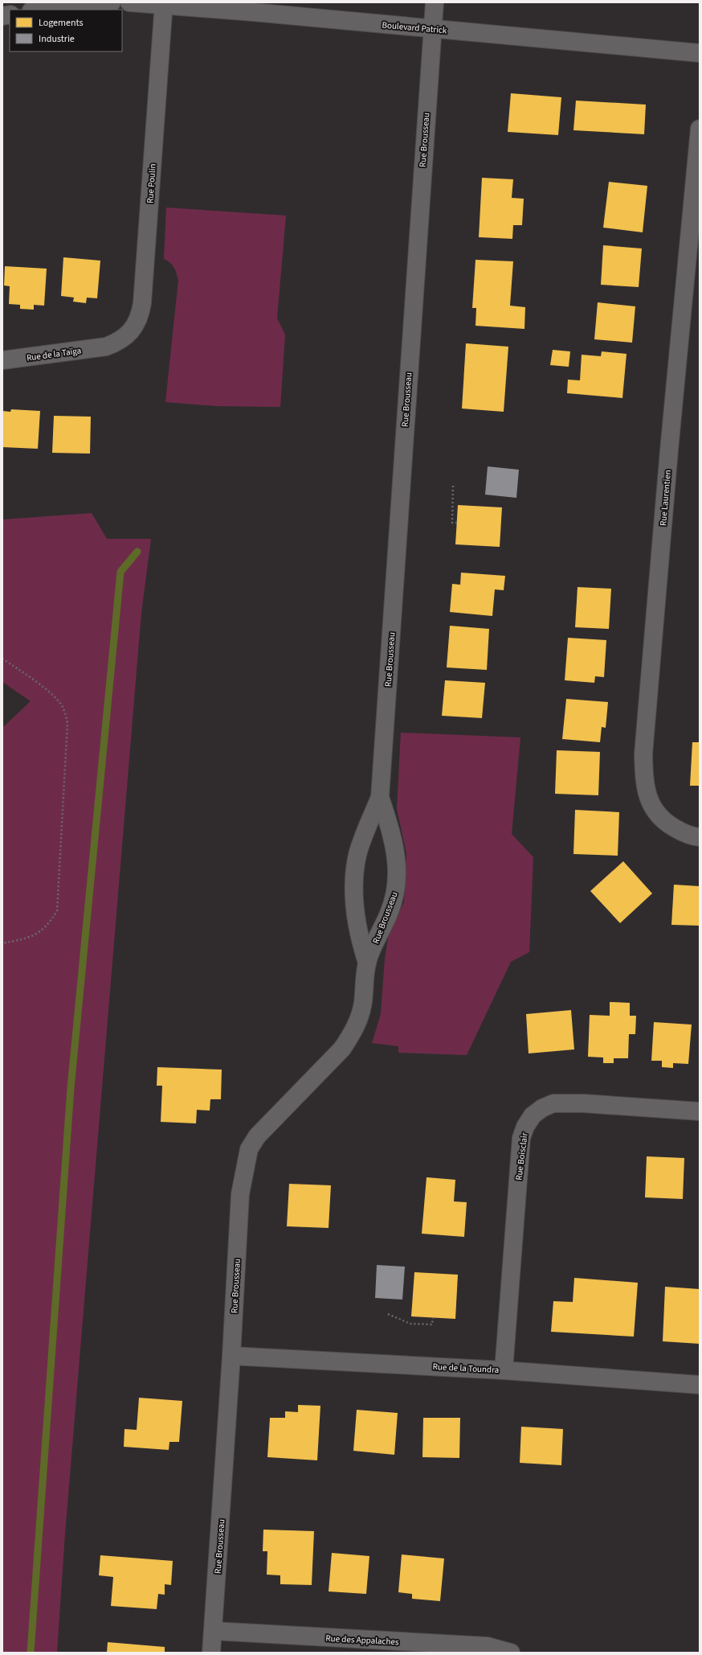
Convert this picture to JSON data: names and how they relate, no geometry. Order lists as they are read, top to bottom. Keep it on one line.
{"streets":{"street":["Boulevard Patrick","Rue Brousseau","Rue Poulin","Rue de la Taïga","Rue Laurentien","Rue Boisclair","Rue de la Toundra","Rue des Appalaches"]},"crossings":[["Boulevard Patrick","Rue Brousseau"],["Boulevard Patrick","Rue Poulin"],["Rue Brousseau","Rue de la Toundra"],["Rue Brousseau","Rue des Appalaches"],["Rue Poulin","Rue de la Taïga"],["Rue Boisclair","Rue de la Toundra"]],"legend":["Logements","Industrie"]}
